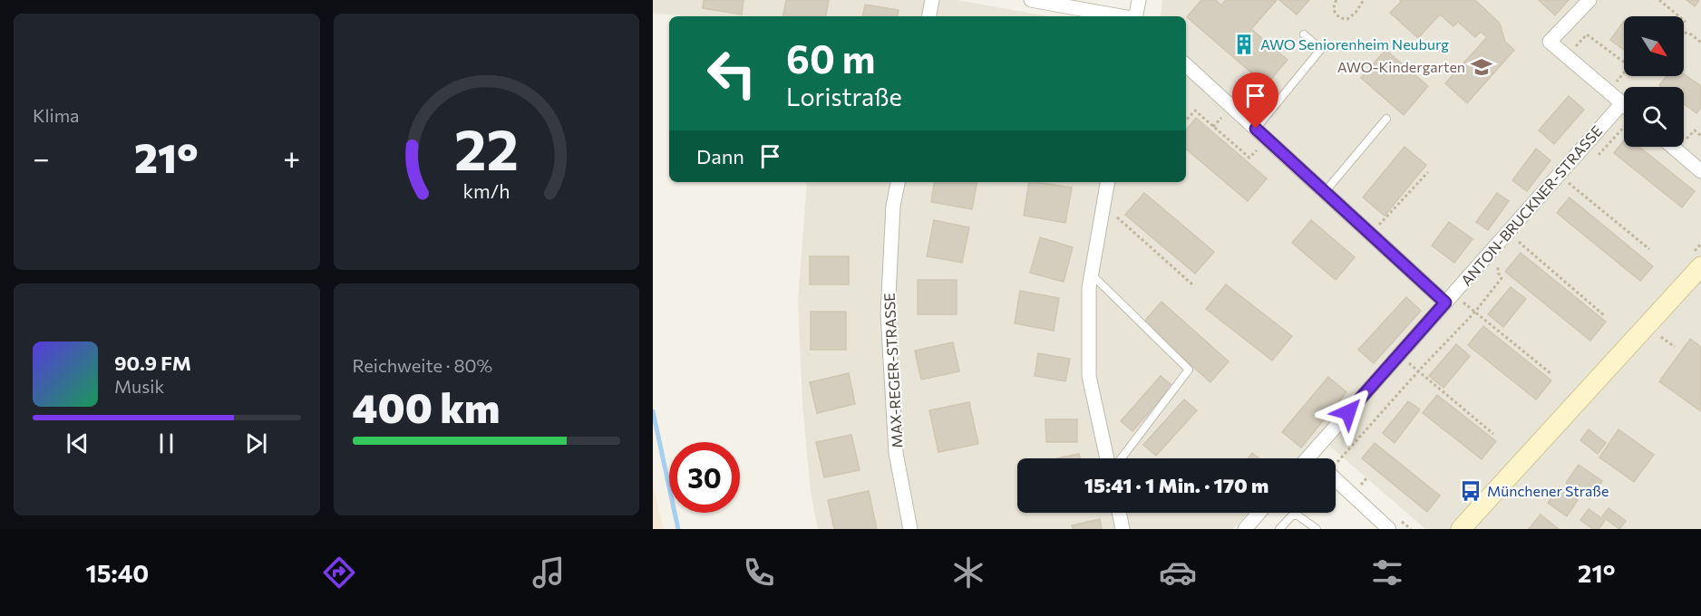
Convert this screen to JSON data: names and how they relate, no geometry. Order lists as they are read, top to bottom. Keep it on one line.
{"streets":{"street":["ANTON-BRUCKNER-STRASSE","MAX-REGER-STRASSE"]},"places":{"building":["AWO Seniorenheim Neuburg"],"school or university":["AWO-Kindergarten"],"bus stop":["Münchener Straße"]},"north":"bottom right","page":{"tile":["Klima",["Reichweite · 80%","400 km"]],"turn":["60 m","Loristraße"],"then":"Dann","heat":["−","21°","+"],"song":["90.9 FM","Musik"],"limit":"30","trip":"15:41 · 1 Min. · 170 m","tabs":["15:40","21°"],"gauge":["22","km/h"]}}
